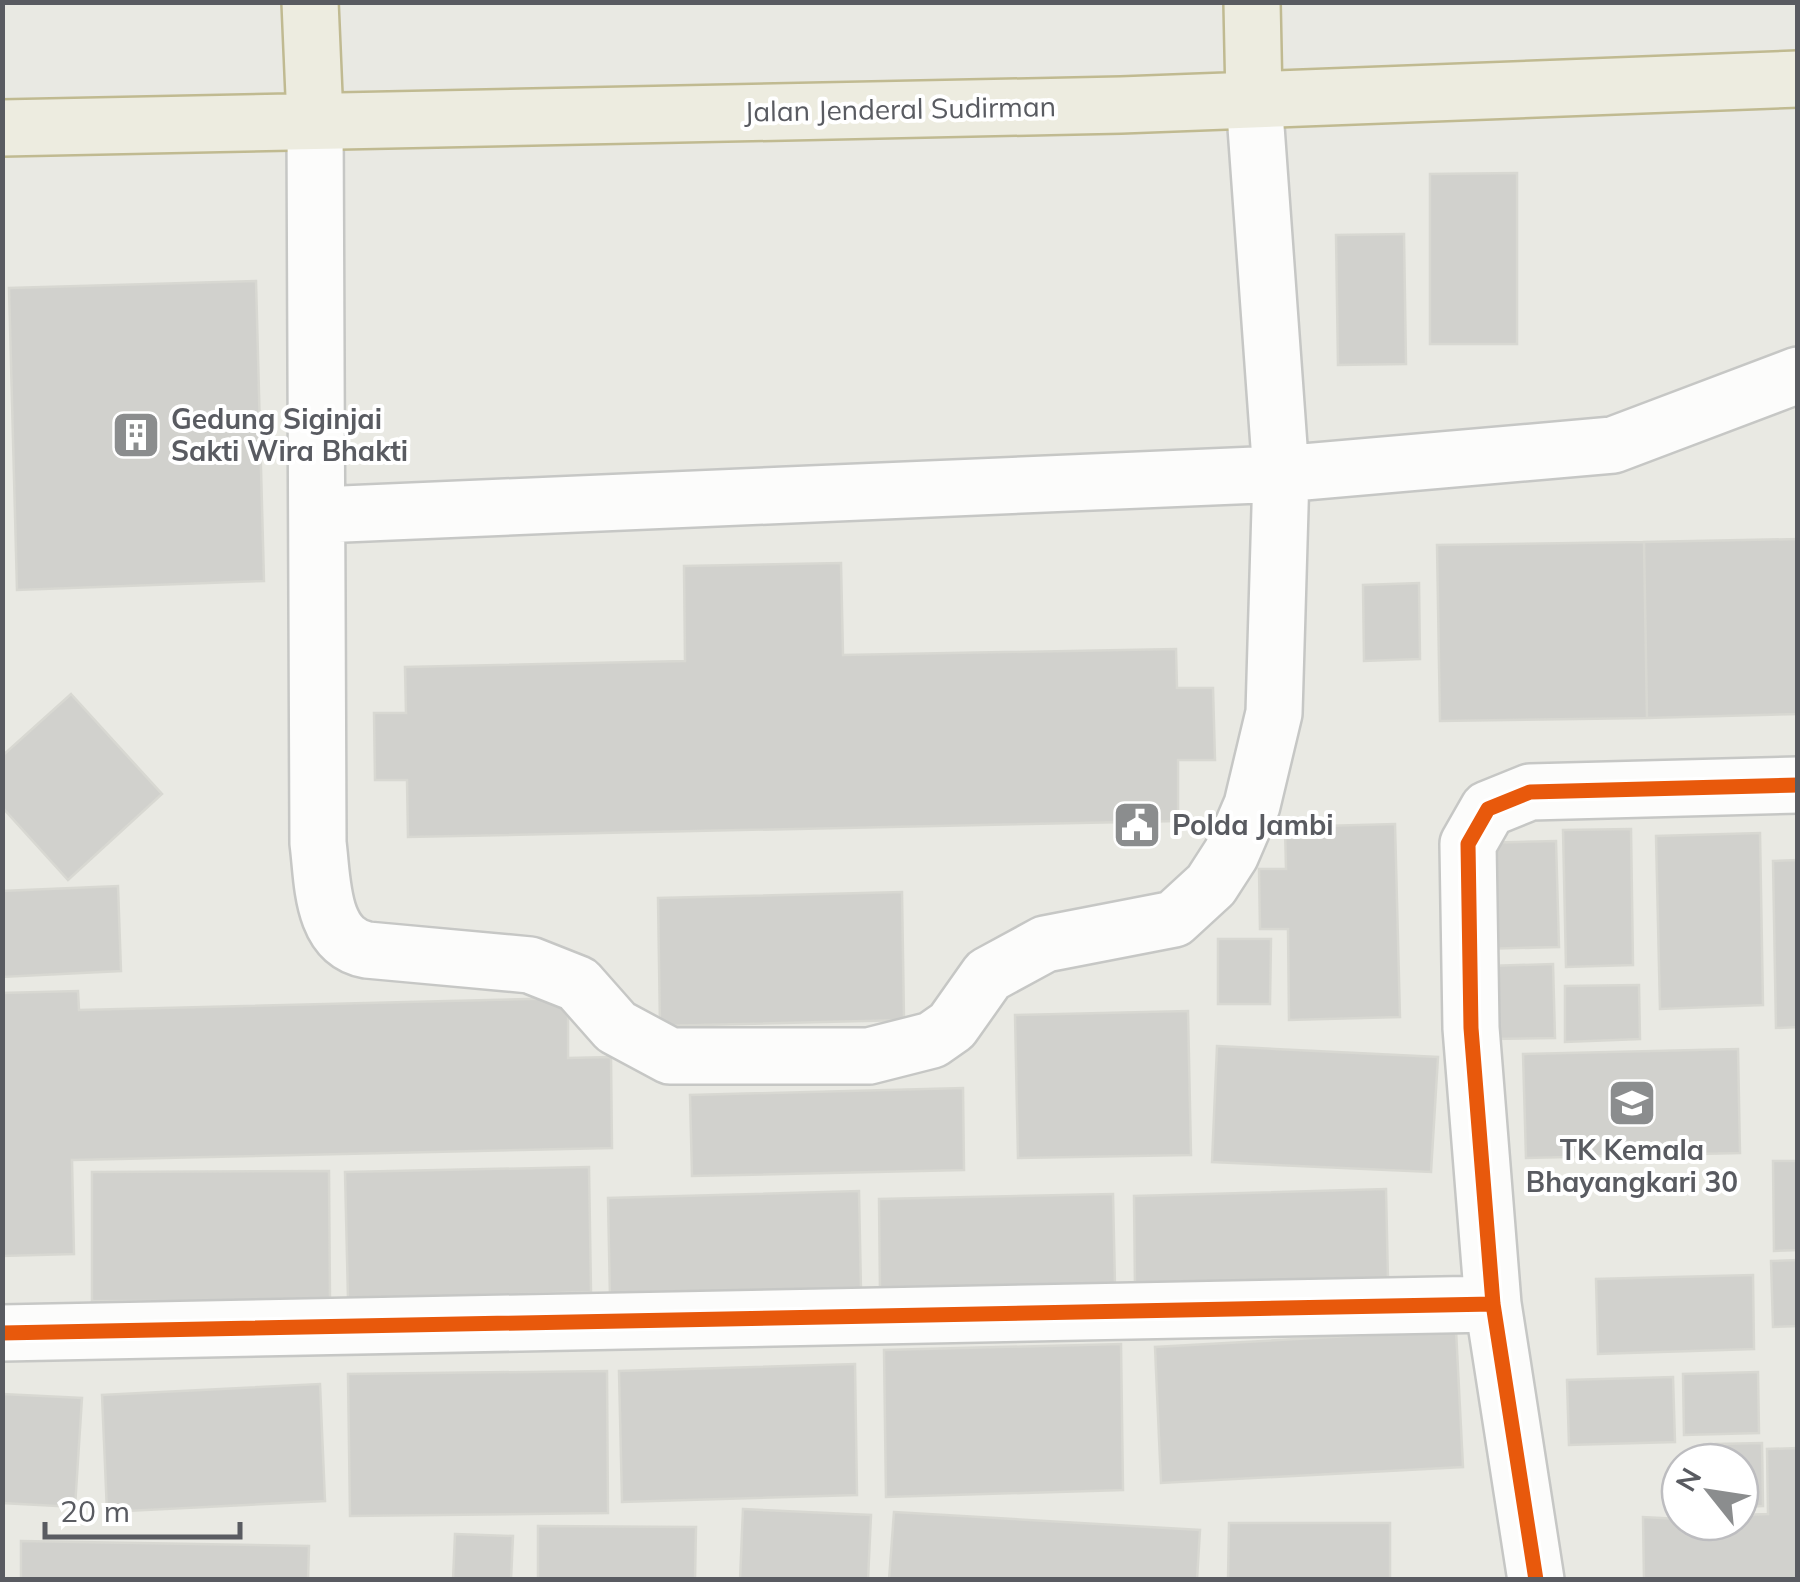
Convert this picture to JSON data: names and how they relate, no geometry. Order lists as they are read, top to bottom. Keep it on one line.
{"streets":{"highway":["Jalan Jenderal Sudirman"]},"places":{"building":["Gedung Siginjai Sakti Wira Bhakti"],"public building":["Polda Jambi"],"school or university":["TK Kemala Bhayangkari 30"]},"scale_bar":"20 m","north":"top left"}
